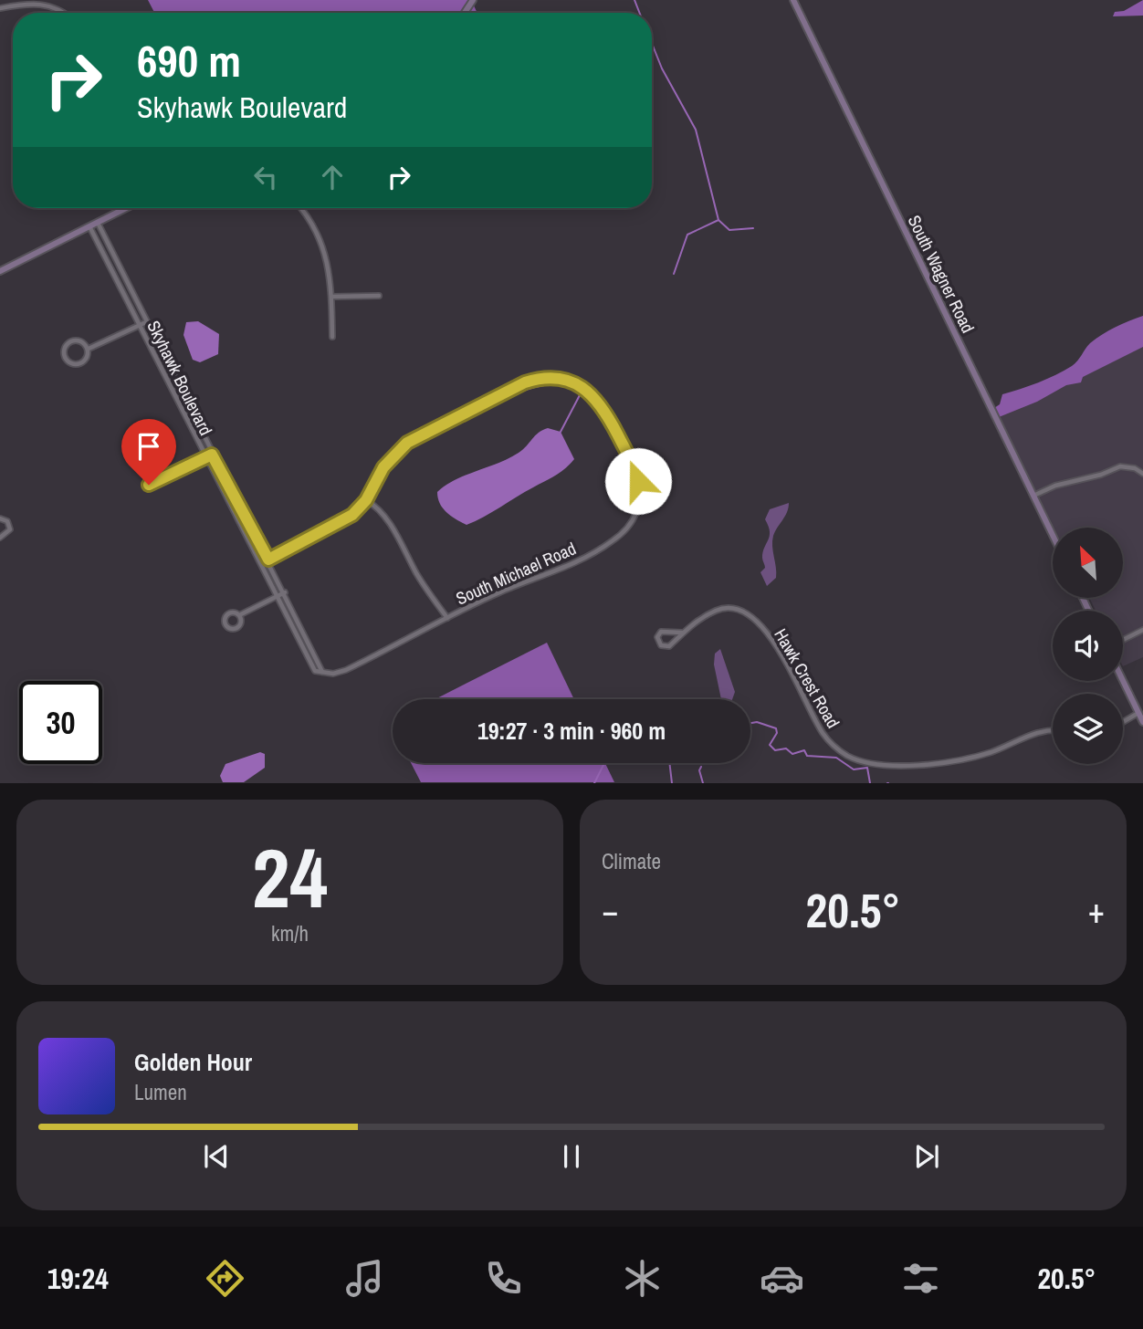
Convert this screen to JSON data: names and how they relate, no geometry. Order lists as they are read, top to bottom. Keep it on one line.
{"streets":{"main road":["South Wagner Road"],"street":["Skyhawk Boulevard","South Michael Road","Hawk Crest Road"]},"crossings":[["Skyhawk Boulevard","South Michael Road"]],"north":"top left","page":{"turn":["690 m","Skyhawk Boulevard"],"limit":"30","trip":"19:27 · 3 min · 960 m","tile":[["24","km/h"],"Climate"],"heat":["−","20.5°","+"],"song":["Golden Hour","Lumen"],"tabs":["19:24","20.5°"]}}
